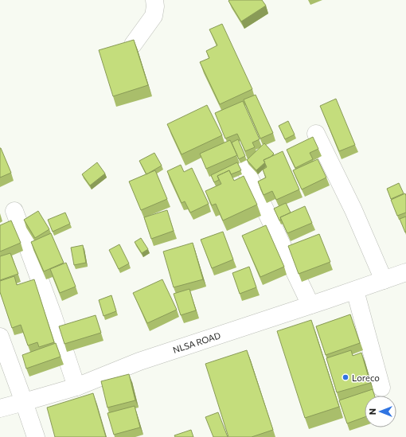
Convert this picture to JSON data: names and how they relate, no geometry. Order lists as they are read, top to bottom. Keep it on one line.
{"streets":{"street":["NLSA ROAD"]},"places":["Loreco"],"north":"left"}
